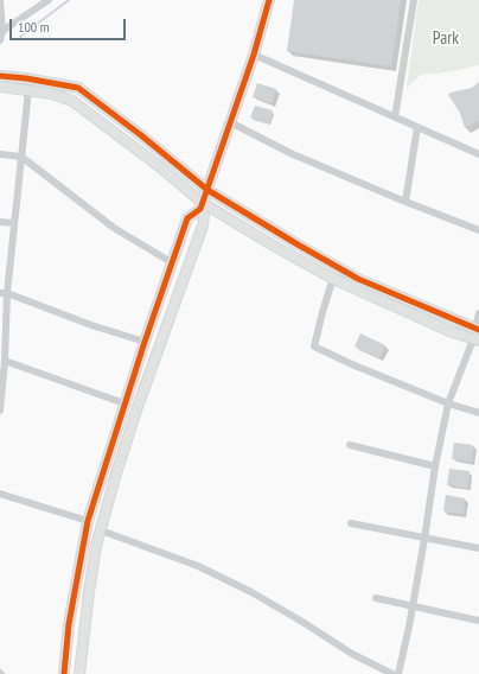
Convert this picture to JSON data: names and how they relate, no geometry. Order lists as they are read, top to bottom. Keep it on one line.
{"parks":["Park"],"scale_bar":"100 m"}
